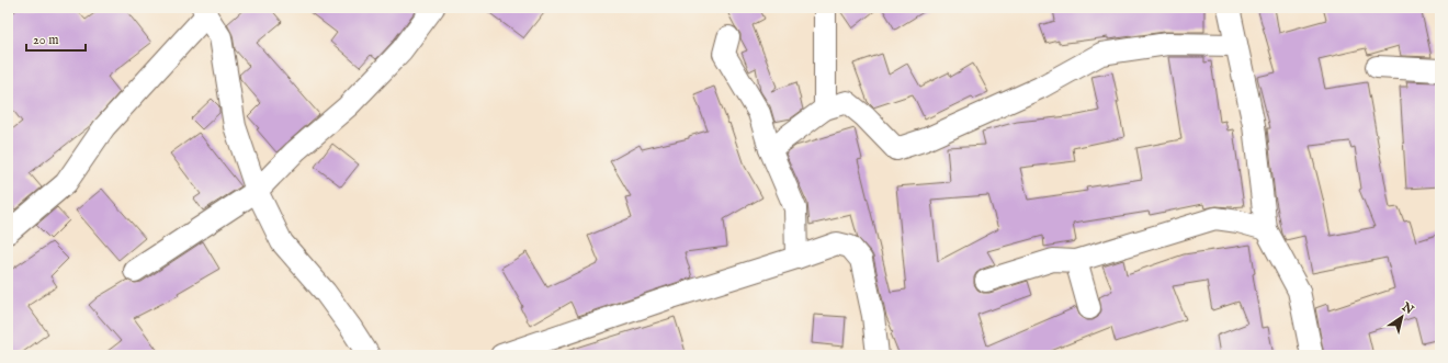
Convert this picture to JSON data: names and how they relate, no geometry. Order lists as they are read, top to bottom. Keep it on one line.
{"scale_bar":"20 m","north":"top right"}
